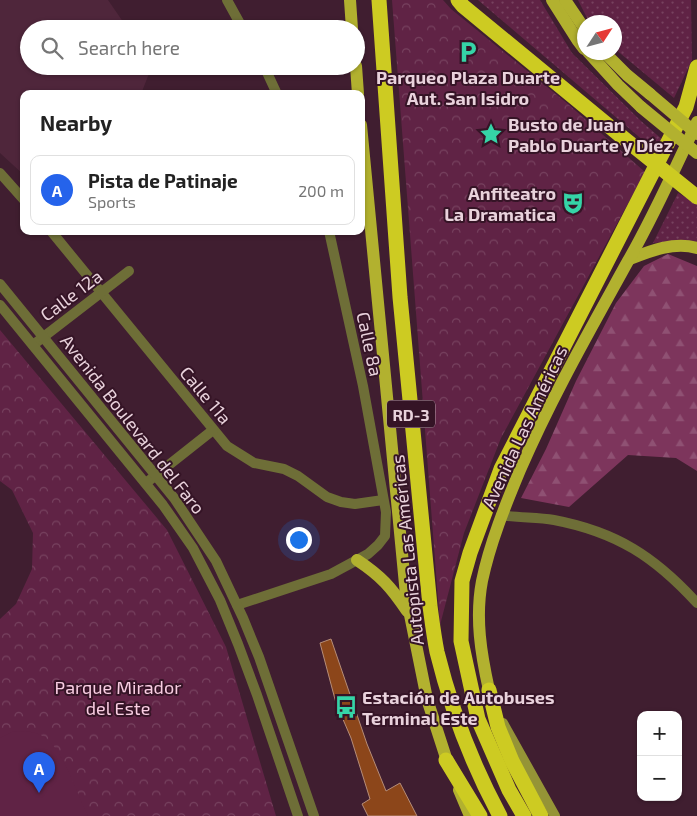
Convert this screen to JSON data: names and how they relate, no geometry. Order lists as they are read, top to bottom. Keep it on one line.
{"streets":{"highway":["RD-3","Autopista Las Américas"],"main road":["Avenida Las Américas"],"street":["Calle 12a","Calle 8a","Calle 11a","Avenida Boulevard del Faro"]},"crossings":[["Calle 12a","Calle 11a"],["Calle 12a","Avenida Boulevard del Faro"],["Calle 8a","Calle 11a"]],"parks":["Parque Mirador del Este"],"places":{"parking":["Parqueo Plaza Duarte Aut. San Isidro"],"place":["Busto de Juan Pablo Duarte y Díez"],"theatre":["Anfiteatro La Dramatica"],"bus stop":["Estación de Autobuses Terminal Este"]},"north":"top right","page":{"search":"Search here","heading":"Nearby","list":[{"mark":"A","name":"Pista de Patinaje","note":"Sports","value":"200 m"}],"map_buttons":["+","−"],"pins":"A"}}
